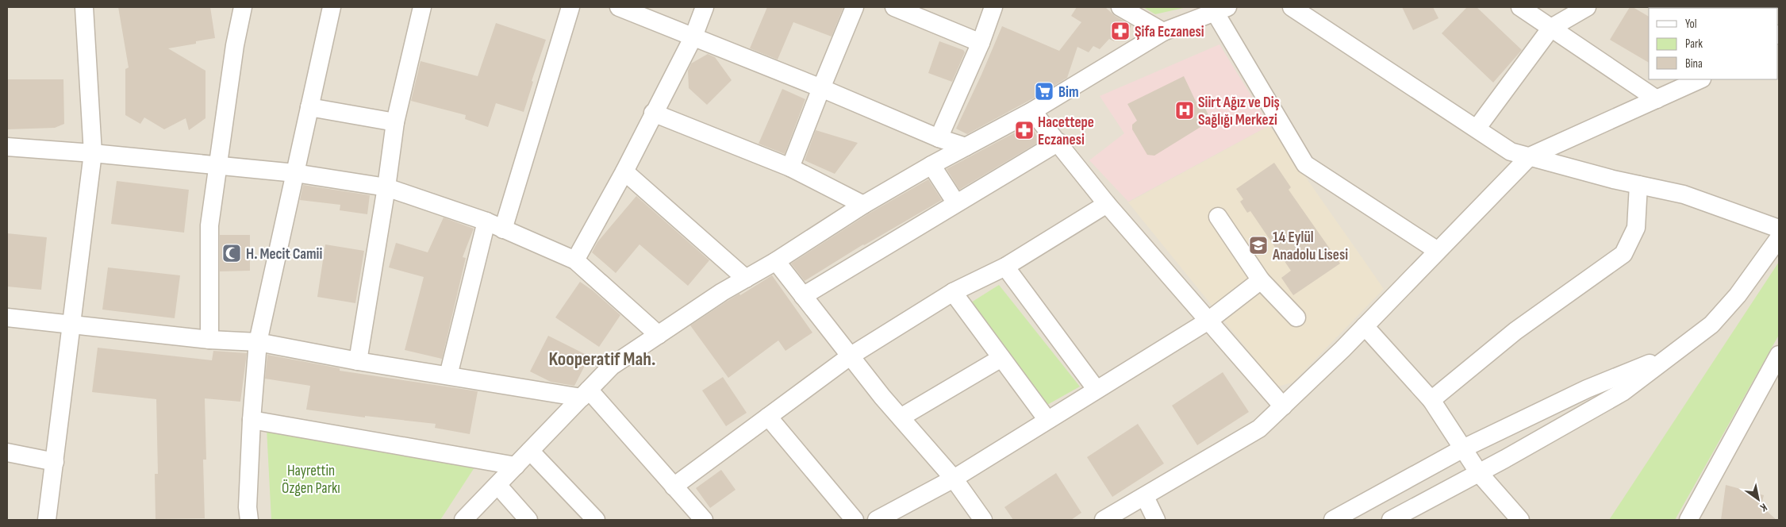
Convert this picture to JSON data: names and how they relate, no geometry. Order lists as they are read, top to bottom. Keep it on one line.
{"districts":["Kooperatif Mah."],"parks":["Hayrettin Özgen Parkı"],"places":{"pharmacy":["Şifa Eczanesi","Hacettepe Eczanesi"],"supermarket":["Bim"],"hospital":["Siirt Ağız ve Diş Sağlığı Merkezi"],"school or university":["14 Eylül Anadolu Lisesi"],"mosque":["H. Mecit Camii"]},"legend":["Yol","Park","Bina"],"north":"bottom right"}
